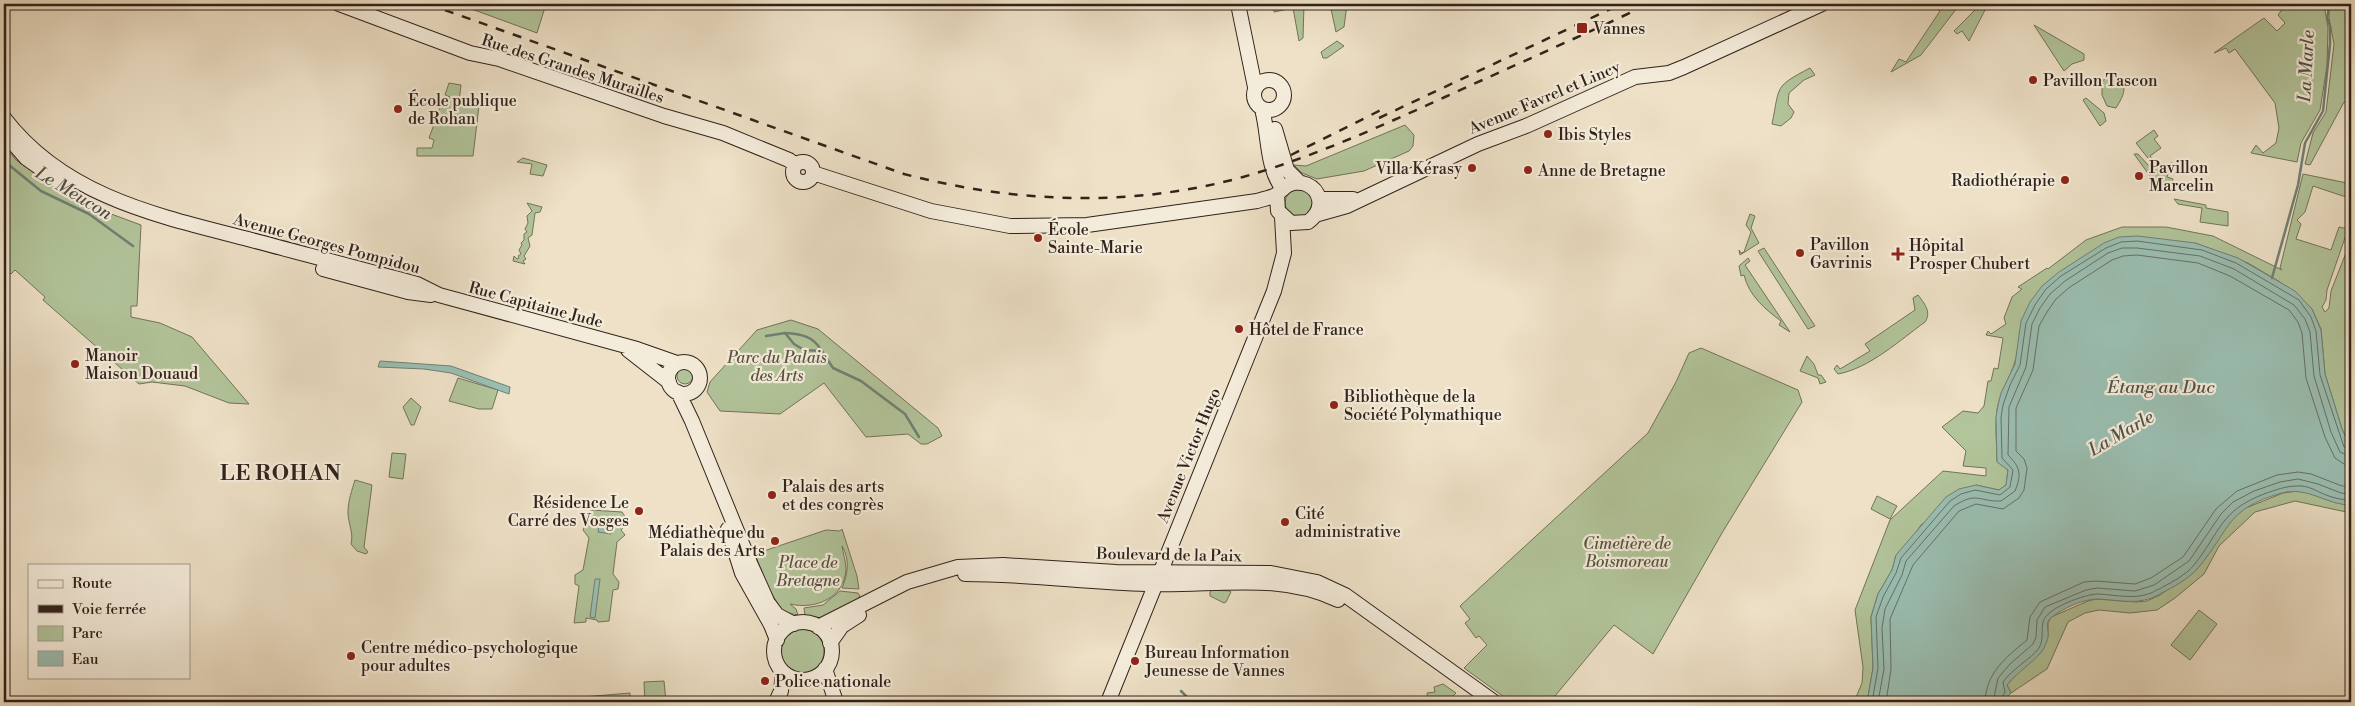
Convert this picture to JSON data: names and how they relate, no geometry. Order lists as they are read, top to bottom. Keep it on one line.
{"streets":{"main road":["Rue des Grandes Murailles","Avenue Favrel et Lincy","Avenue Georges Pompidou","Rue Capitaine Jude","Avenue Victor Hugo","Boulevard de la Paix"]},"crossings":[["Rue des Grandes Murailles","Avenue Favrel et Lincy"],["Rue des Grandes Murailles","Avenue Victor Hugo"],["Avenue Favrel et Lincy","Avenue Victor Hugo"],["Avenue Georges Pompidou","Rue Capitaine Jude"],["Avenue Victor Hugo","Boulevard de la Paix"]],"districts":["LE ROHAN"],"water":["La Marle","Le Meucon","Étang au Duc"],"parks":["Parc du Palais des Arts","Cimetière de Boismoreau","Place de Bretagne"],"places":{"transit":["Vannes"],"other":["Pavillon Tascon","École publique de Rohan","Ibis Styles","Villa Kérasy","Anne de Bretagne","Pavillon Marcelin","Radiothérapie","École Sainte-Marie","Pavillon Gavrinis","Hôtel de France","Manoir Maison Douaud","Bibliothèque de la Société Polymathique","Palais des arts et des congrès","Résidence Le Carré des Vosges","Cité administrative","Médiathèque du Palais des Arts","Centre médico-psychologique pour adultes","Bureau Information Jeunesse de Vannes","Police nationale"],"health":["Hôpital Prosper Chubert"]},"legend":["Route","Voie ferrée","Parc","Eau"]}
